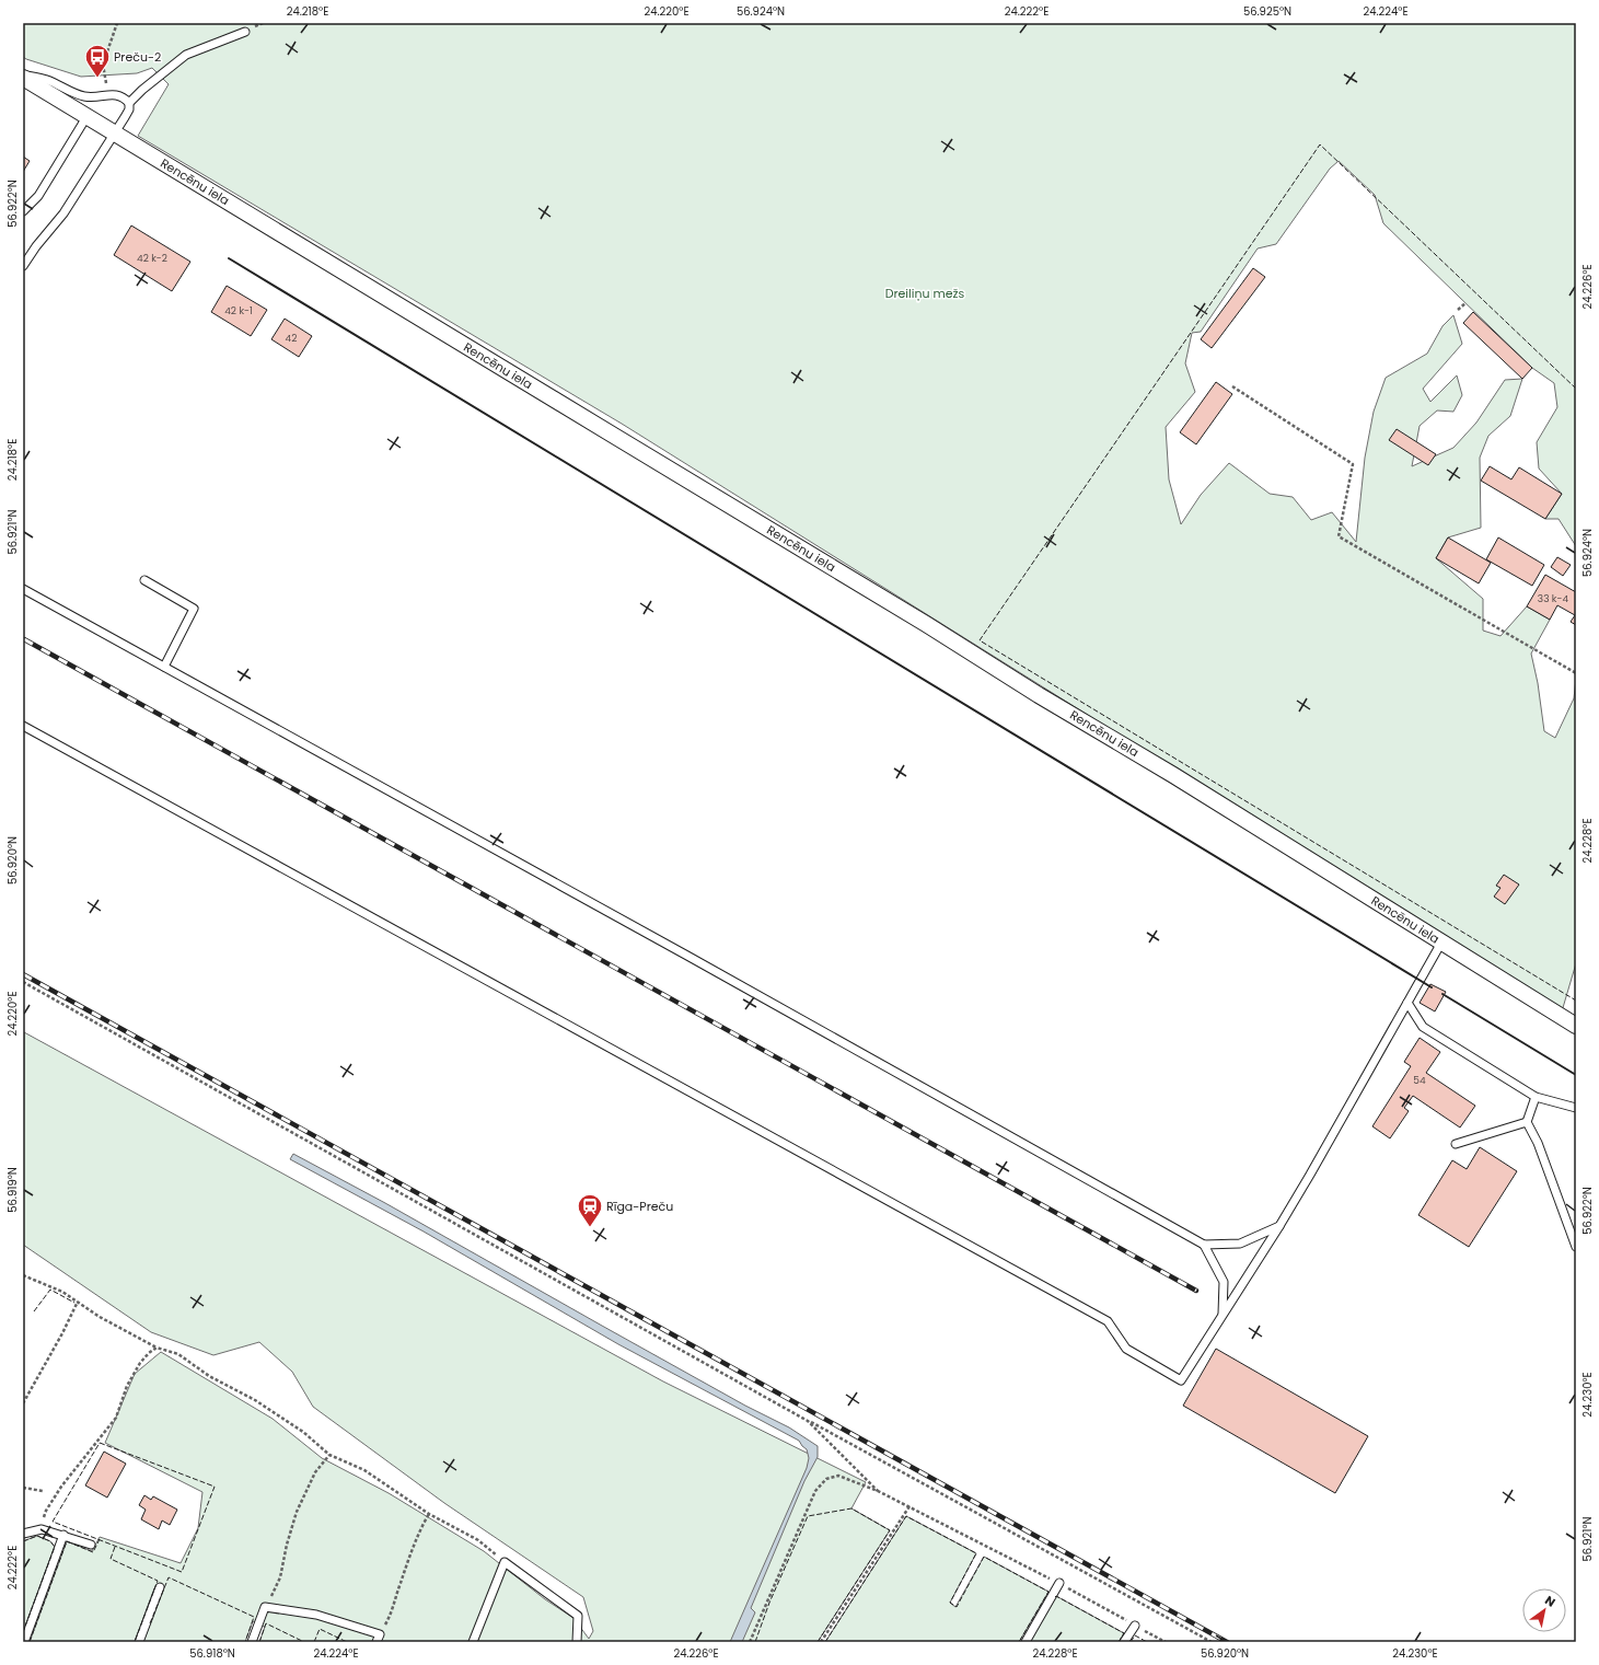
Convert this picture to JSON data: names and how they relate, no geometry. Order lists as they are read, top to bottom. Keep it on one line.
{"streets":{"street":["Rencēnu iela"]},"parks":["Dreiliņu mežs"],"places":{"bus stop":["Preču-2"],"station":["Rīga-Preču"]},"house_numbers":["42 k-2","42 k-1","42","33 k-4","54"],"north":"top right","coordinates":["24.218°E","24.220°E","56.924°N","24.222°E","56.925°N","24.224°E","56.922°N","24.226°E","56.921°N","24.228°E","56.920°N","56.919°N","24.230°E","56.918°N"]}
